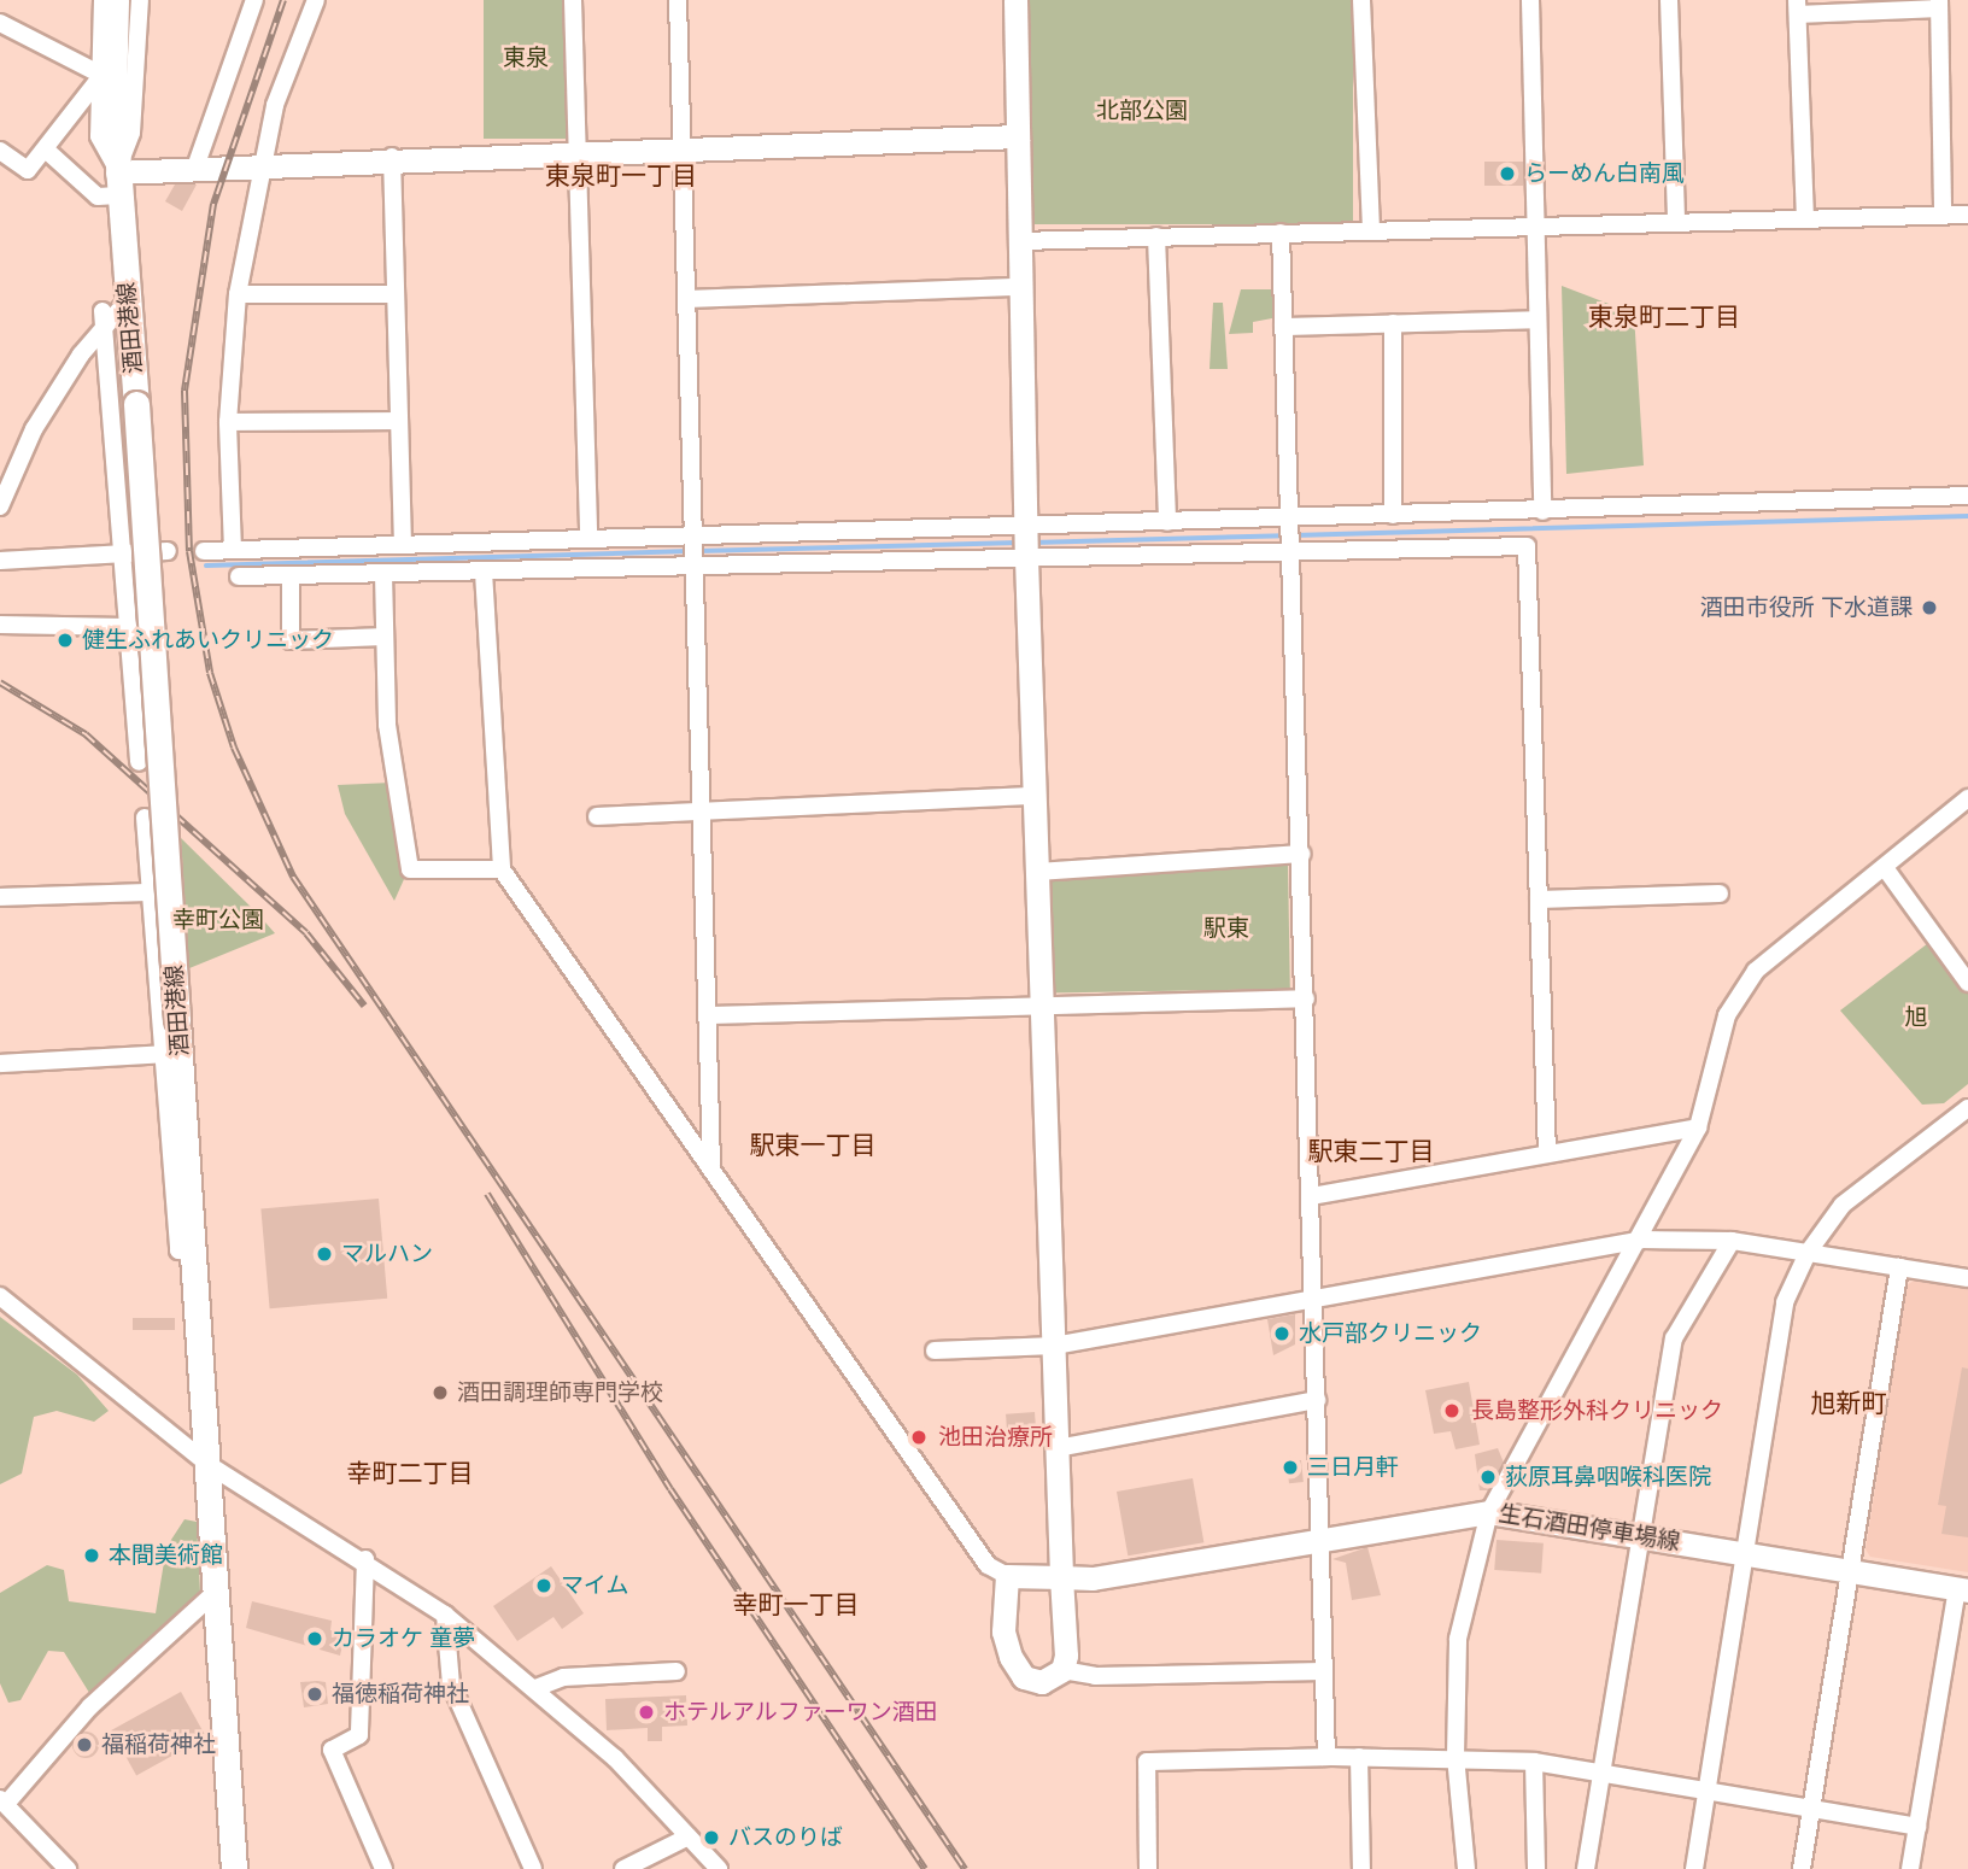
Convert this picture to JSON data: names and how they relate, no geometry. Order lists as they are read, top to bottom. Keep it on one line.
{"streets":{"main road":["酒田港線"],"street":["生石酒田停車場線"]},"districts":["東泉町一丁目","東泉町二丁目","駅東一丁目","駅東二丁目","旭新町","幸町二丁目","幸町一丁目"],"parks":["東泉","北部公園","幸町公園","駅東","旭"],"places":["らーめん白南風","酒田市役所 下水道課","健生ふれあいクリニック","マルハン","水戸部クリニック","酒田調理師専門学校","長島整形外科クリニック","池田治療所","三日月軒","荻原耳鼻咽喉科医院","本間美術館","マイム","カラオケ 童夢","福徳稲荷神社","ホテルアルファーワン酒田","福稲荷神社","バスのりば"]}
